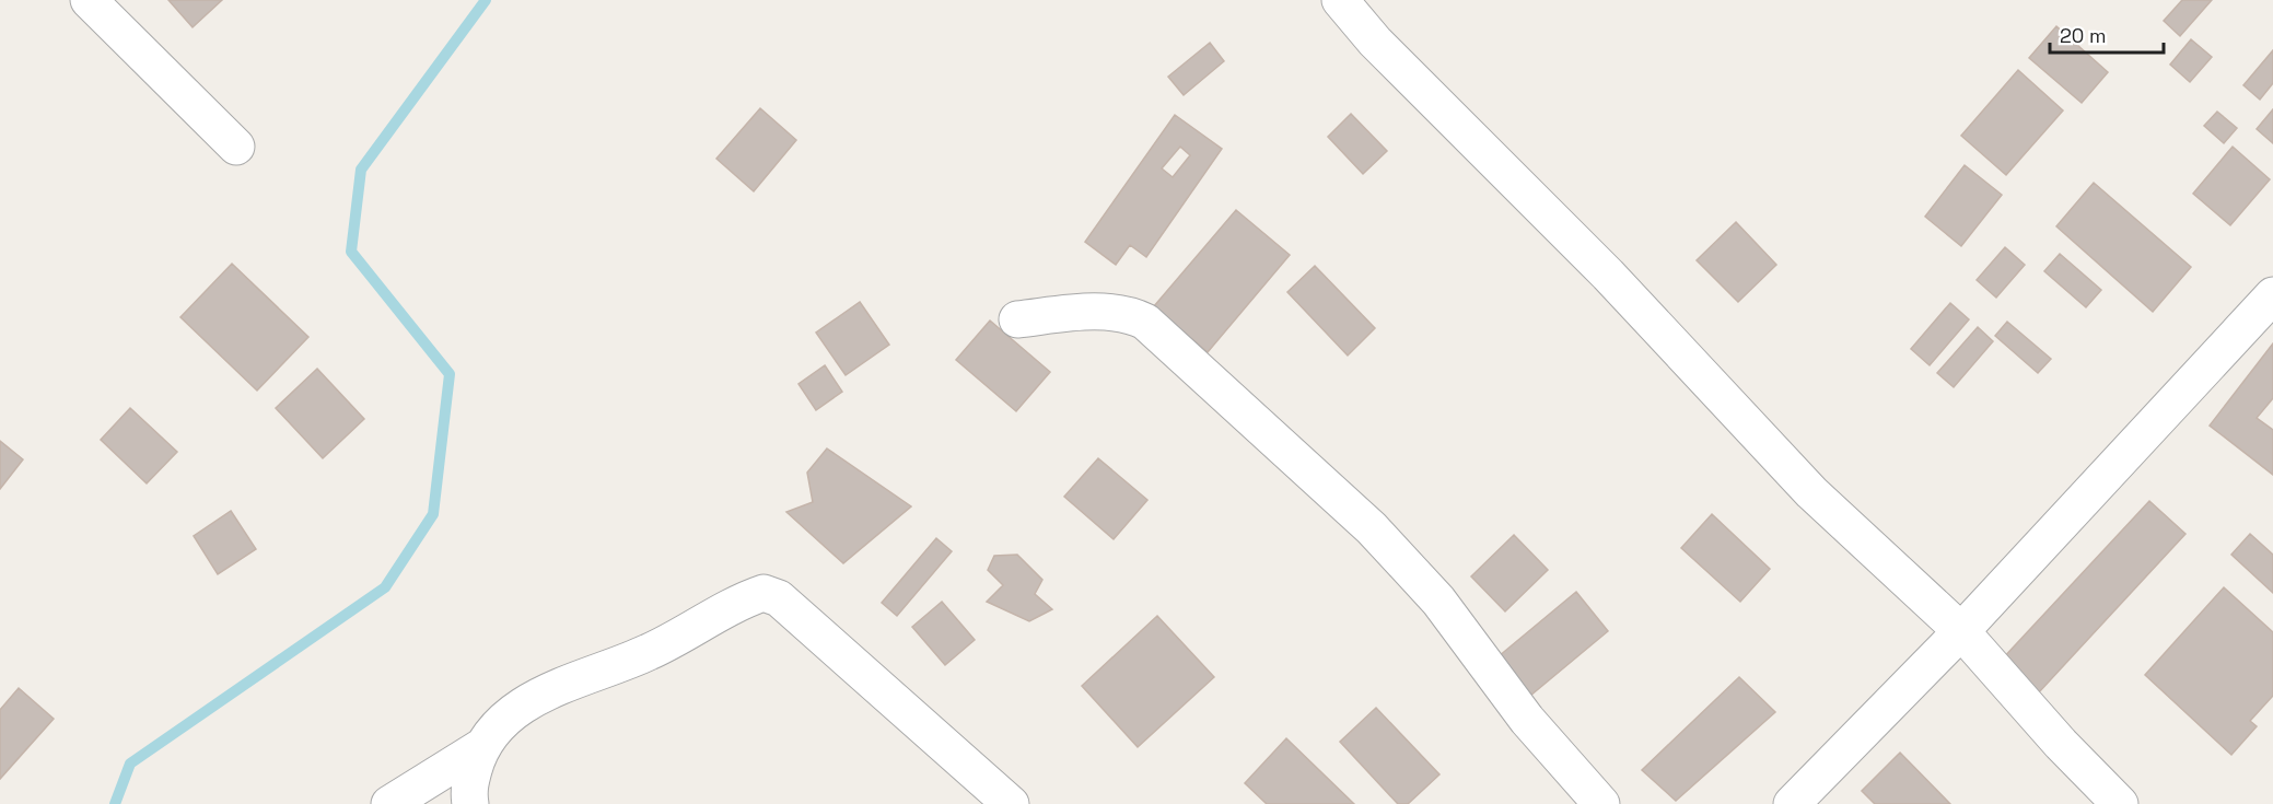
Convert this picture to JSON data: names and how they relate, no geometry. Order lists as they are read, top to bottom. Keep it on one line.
{"scale_bar":"20 m"}
